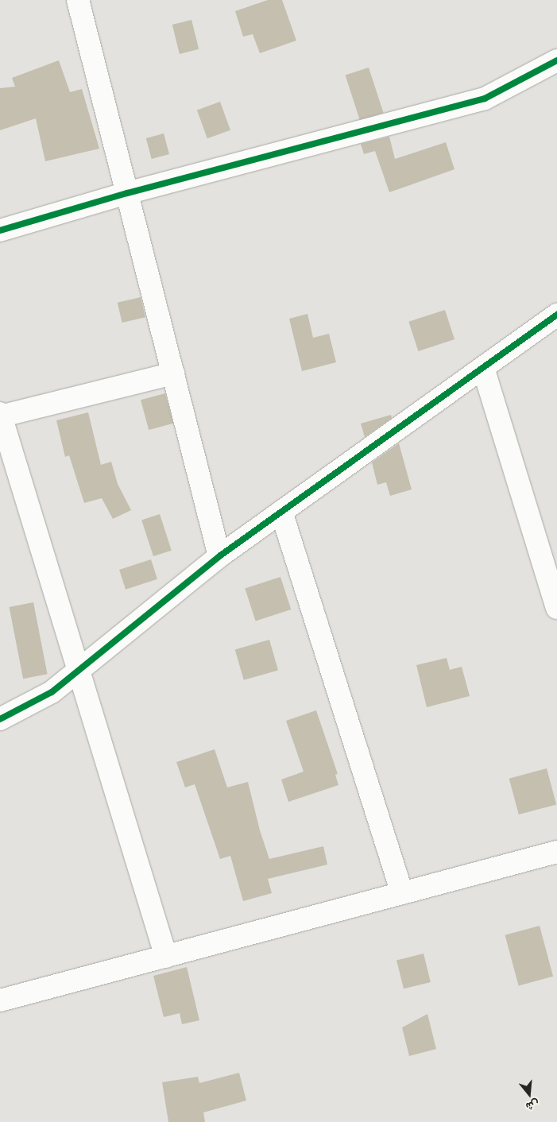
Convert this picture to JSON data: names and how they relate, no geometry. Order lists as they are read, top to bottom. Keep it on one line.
{"north":"bottom"}
